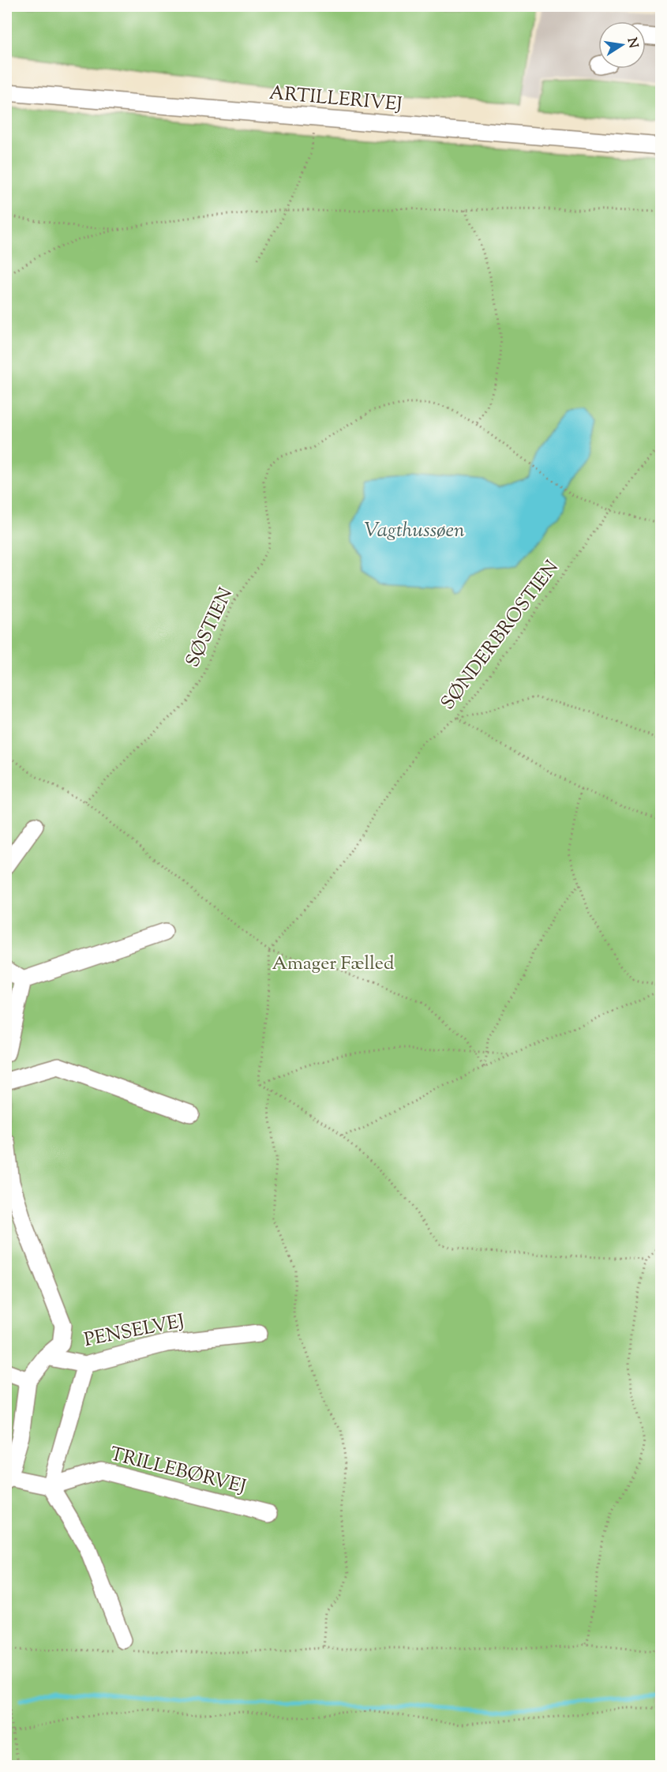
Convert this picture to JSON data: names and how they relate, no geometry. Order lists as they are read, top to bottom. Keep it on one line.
{"streets":{"street":["ARTILLERIVEJ","PENSELVEJ","TRILLEBØRVEJ"],"path":["SØSTIEN","SØNDERBROSTIEN"]},"crossings":[["SØSTIEN","SØNDERBROSTIEN"]],"water":["Vagthussøen"],"parks":["Amager Fælled"],"north":"right"}
